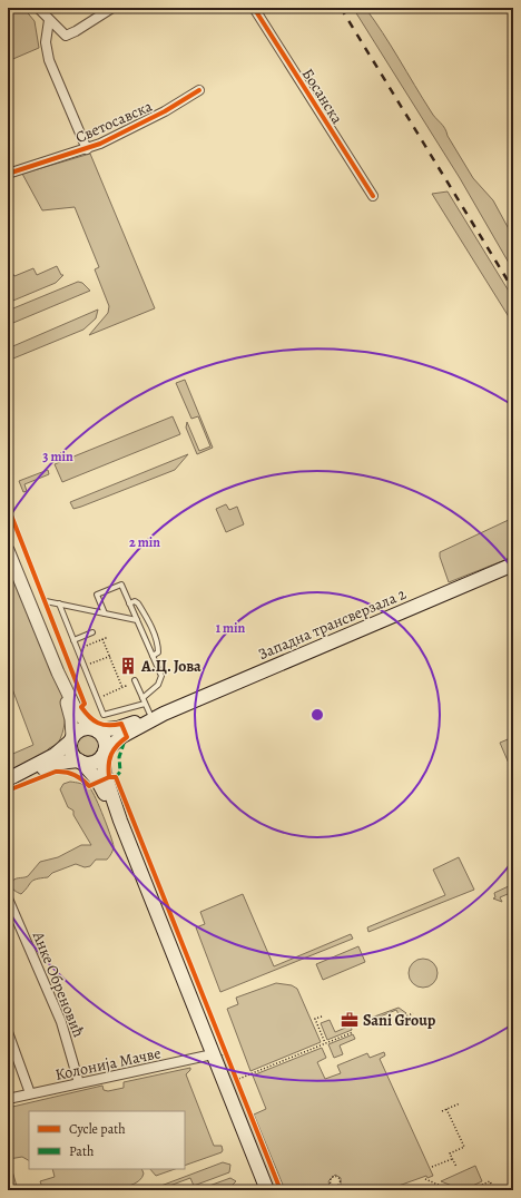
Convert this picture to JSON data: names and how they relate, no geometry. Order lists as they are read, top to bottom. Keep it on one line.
{"streets":{"main road":["Западна трансверзала 2"],"street":["Босанска","Светосавска","Анке Обреновић","Колонија Мачве"]},"crossings":[["Анке Обреновић","Колонија Мачве"]],"places":{"building":["А.Ц. Јова"],"office":["Sani Group"]},"legend":["Cycle path","Path"],"rings":["3 min","2 min","1 min"]}
